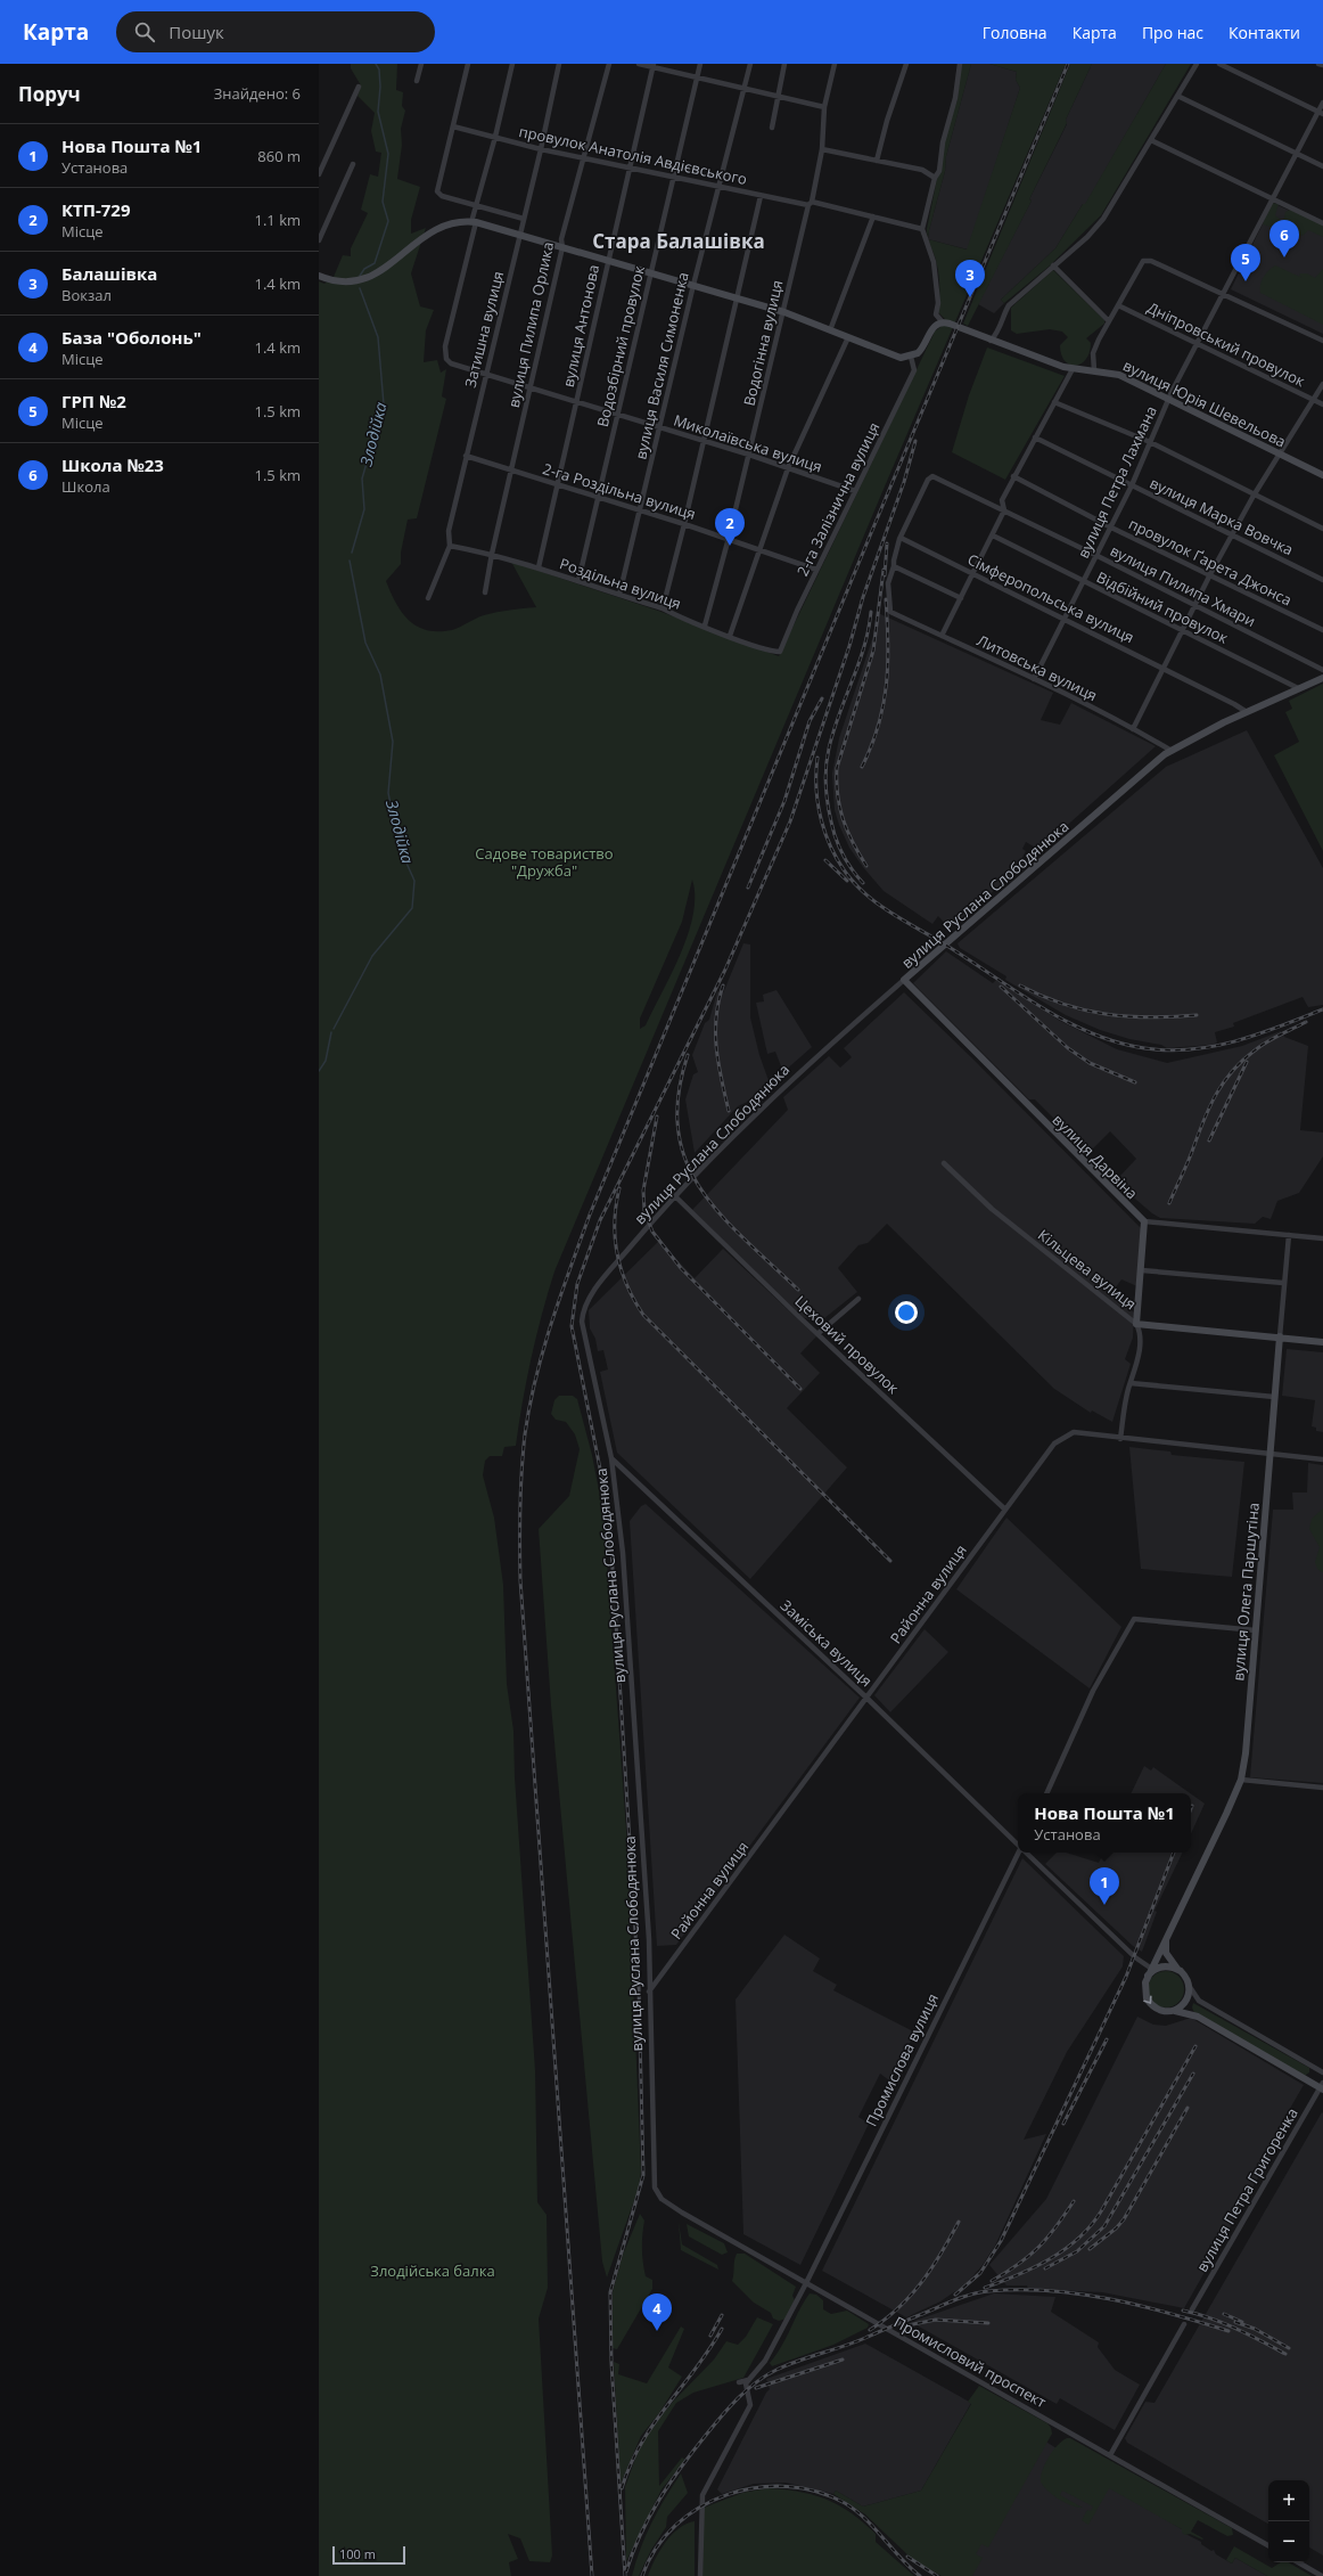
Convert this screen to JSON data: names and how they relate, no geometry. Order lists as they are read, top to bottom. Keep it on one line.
{"streets":{"street":["провулок Анатолія Авдієвського","вулиця Пилипа Орлика","вулиця Антонова","Затишна вулиця","Водогінна вулиця","Дніпровський провулок","Водозбірний провулок","вулиця Василя Симоненка","вулиця Юрія Шевельова","Миколаївська вулиця","вулиця Петра Лахмана","2-га Роздільна вулиця","2-га Залізнична вулиця","вулиця Марка Вовчка","провулок Ґарета Джонса","Роздільна вулиця","вулиця Пилипа Хмари","Сімферопольська вулиця","Відбійний провулок","Литовська вулиця","вулиця Руслана Слободянюка","вулиця Дарвіна","Кільцева вулиця","Цеховий провулок","вулиця Олега Паршутіна","Районна вулиця","Заміська вулиця","Промислова вулиця","вулиця Петра Григоренка","Промисловий проспект"]},"crossings":[["провулок Анатолія Авдієвського","вулиця Пилипа Орлика"],["провулок Анатолія Авдієвського","вулиця Антонова"],["провулок Анатолія Авдієвського","Затишна вулиця"],["провулок Анатолія Авдієвського","Водогінна вулиця"],["провулок Анатолія Авдієвського","Водозбірний провулок"],["провулок Анатолія Авдієвського","вулиця Василя Симоненка"],["вулиця Пилипа Орлика","Миколаївська вулиця"],["вулиця Пилипа Орлика","2-га Роздільна вулиця"],["вулиця Пилипа Орлика","Роздільна вулиця"],["вулиця Антонова","Миколаївська вулиця"],["вулиця Антонова","2-га Роздільна вулиця"],["вулиця Антонова","Роздільна вулиця"],["Затишна вулиця","Миколаївська вулиця"],["Затишна вулиця","2-га Роздільна вулиця"],["Затишна вулиця","Роздільна вулиця"],["Водогінна вулиця","Миколаївська вулиця"],["Водогінна вулиця","2-га Роздільна вулиця"],["Водогінна вулиця","Роздільна вулиця"],["Дніпровський провулок","вулиця Петра Лахмана"],["Водозбірний провулок","Миколаївська вулиця"],["Водозбірний провулок","2-га Роздільна вулиця"],["Водозбірний провулок","Роздільна вулиця"],["вулиця Василя Симоненка","Миколаївська вулиця"],["вулиця Василя Симоненка","2-га Роздільна вулиця"],["вулиця Василя Симоненка","Роздільна вулиця"],["вулиця Юрія Шевельова","вулиця Петра Лахмана"],["Миколаївська вулиця","2-га Залізнична вулиця"],["вулиця Петра Лахмана","вулиця Марка Вовчка"],["вулиця Петра Лахмана","провулок Ґарета Джонса"],["вулиця Петра Лахмана","вулиця Пилипа Хмари"],["вулиця Петра Лахмана","Сімферопольська вулиця"],["вулиця Петра Лахмана","Відбійний провулок"],["вулиця Петра Лахмана","Литовська вулиця"],["2-га Роздільна вулиця","2-га Залізнична вулиця"],["2-га Залізнична вулиця","Роздільна вулиця"],["вулиця Пилипа Хмари","Сімферопольська вулиця"],["Сімферопольська вулиця","вулиця Руслана Слободянюка"],["Відбійний провулок","вулиця Руслана Слободянюка"],["Литовська вулиця","вулиця Руслана Слободянюка"],["вулиця Руслана Слободянюка","вулиця Дарвіна"],["вулиця Руслана Слободянюка","Цеховий провулок"],["вулиця Руслана Слободянюка","Районна вулиця"],["вулиця Руслана Слободянюка","Заміська вулиця"],["вулиця Руслана Слободянюка","Промисловий проспект"],["Кільцева вулиця","вулиця Олега Паршутіна"],["Цеховий провулок","Районна вулиця"],["вулиця Олега Паршутіна","Районна вулиця"],["вулиця Олега Паршутіна","Заміська вулиця"],["Районна вулиця","Заміська вулиця"],["Промислова вулиця","Промисловий проспект"]],"districts":["Стара Балашівка"],"water":["Злодійка"],"parks":["Садове товариство \"Дружба\"","Злодійська балка"],"scale_bar":"100 m","page":{"header":"Карта","search":"Пошук","nav":["Головна","Карта","Про нас","Контакти"],"heading":["Поруч","Знайдено: 6"],"list":[{"mark":"1","name":"Нова Пошта №1","note":"Установа","value":"860 m"},{"mark":"2","name":"КТП-729","note":"Місце","value":"1.1 km"},{"mark":"3","name":"Балашівка","note":"Вокзал","value":"1.4 km"},{"mark":"4","name":"База \"Оболонь\"","note":"Місце","value":"1.4 km"},{"mark":"5","name":"ГРП №2","note":"Місце","value":"1.5 km"},{"mark":"6","name":"Школа №23","note":"Школа","value":"1.5 km"}],"pins":["6","5","3","2","1","4"],"popup":["Нова Пошта №1","Установа"],"map_buttons":["+","−"],"scale":"100 m"}}
